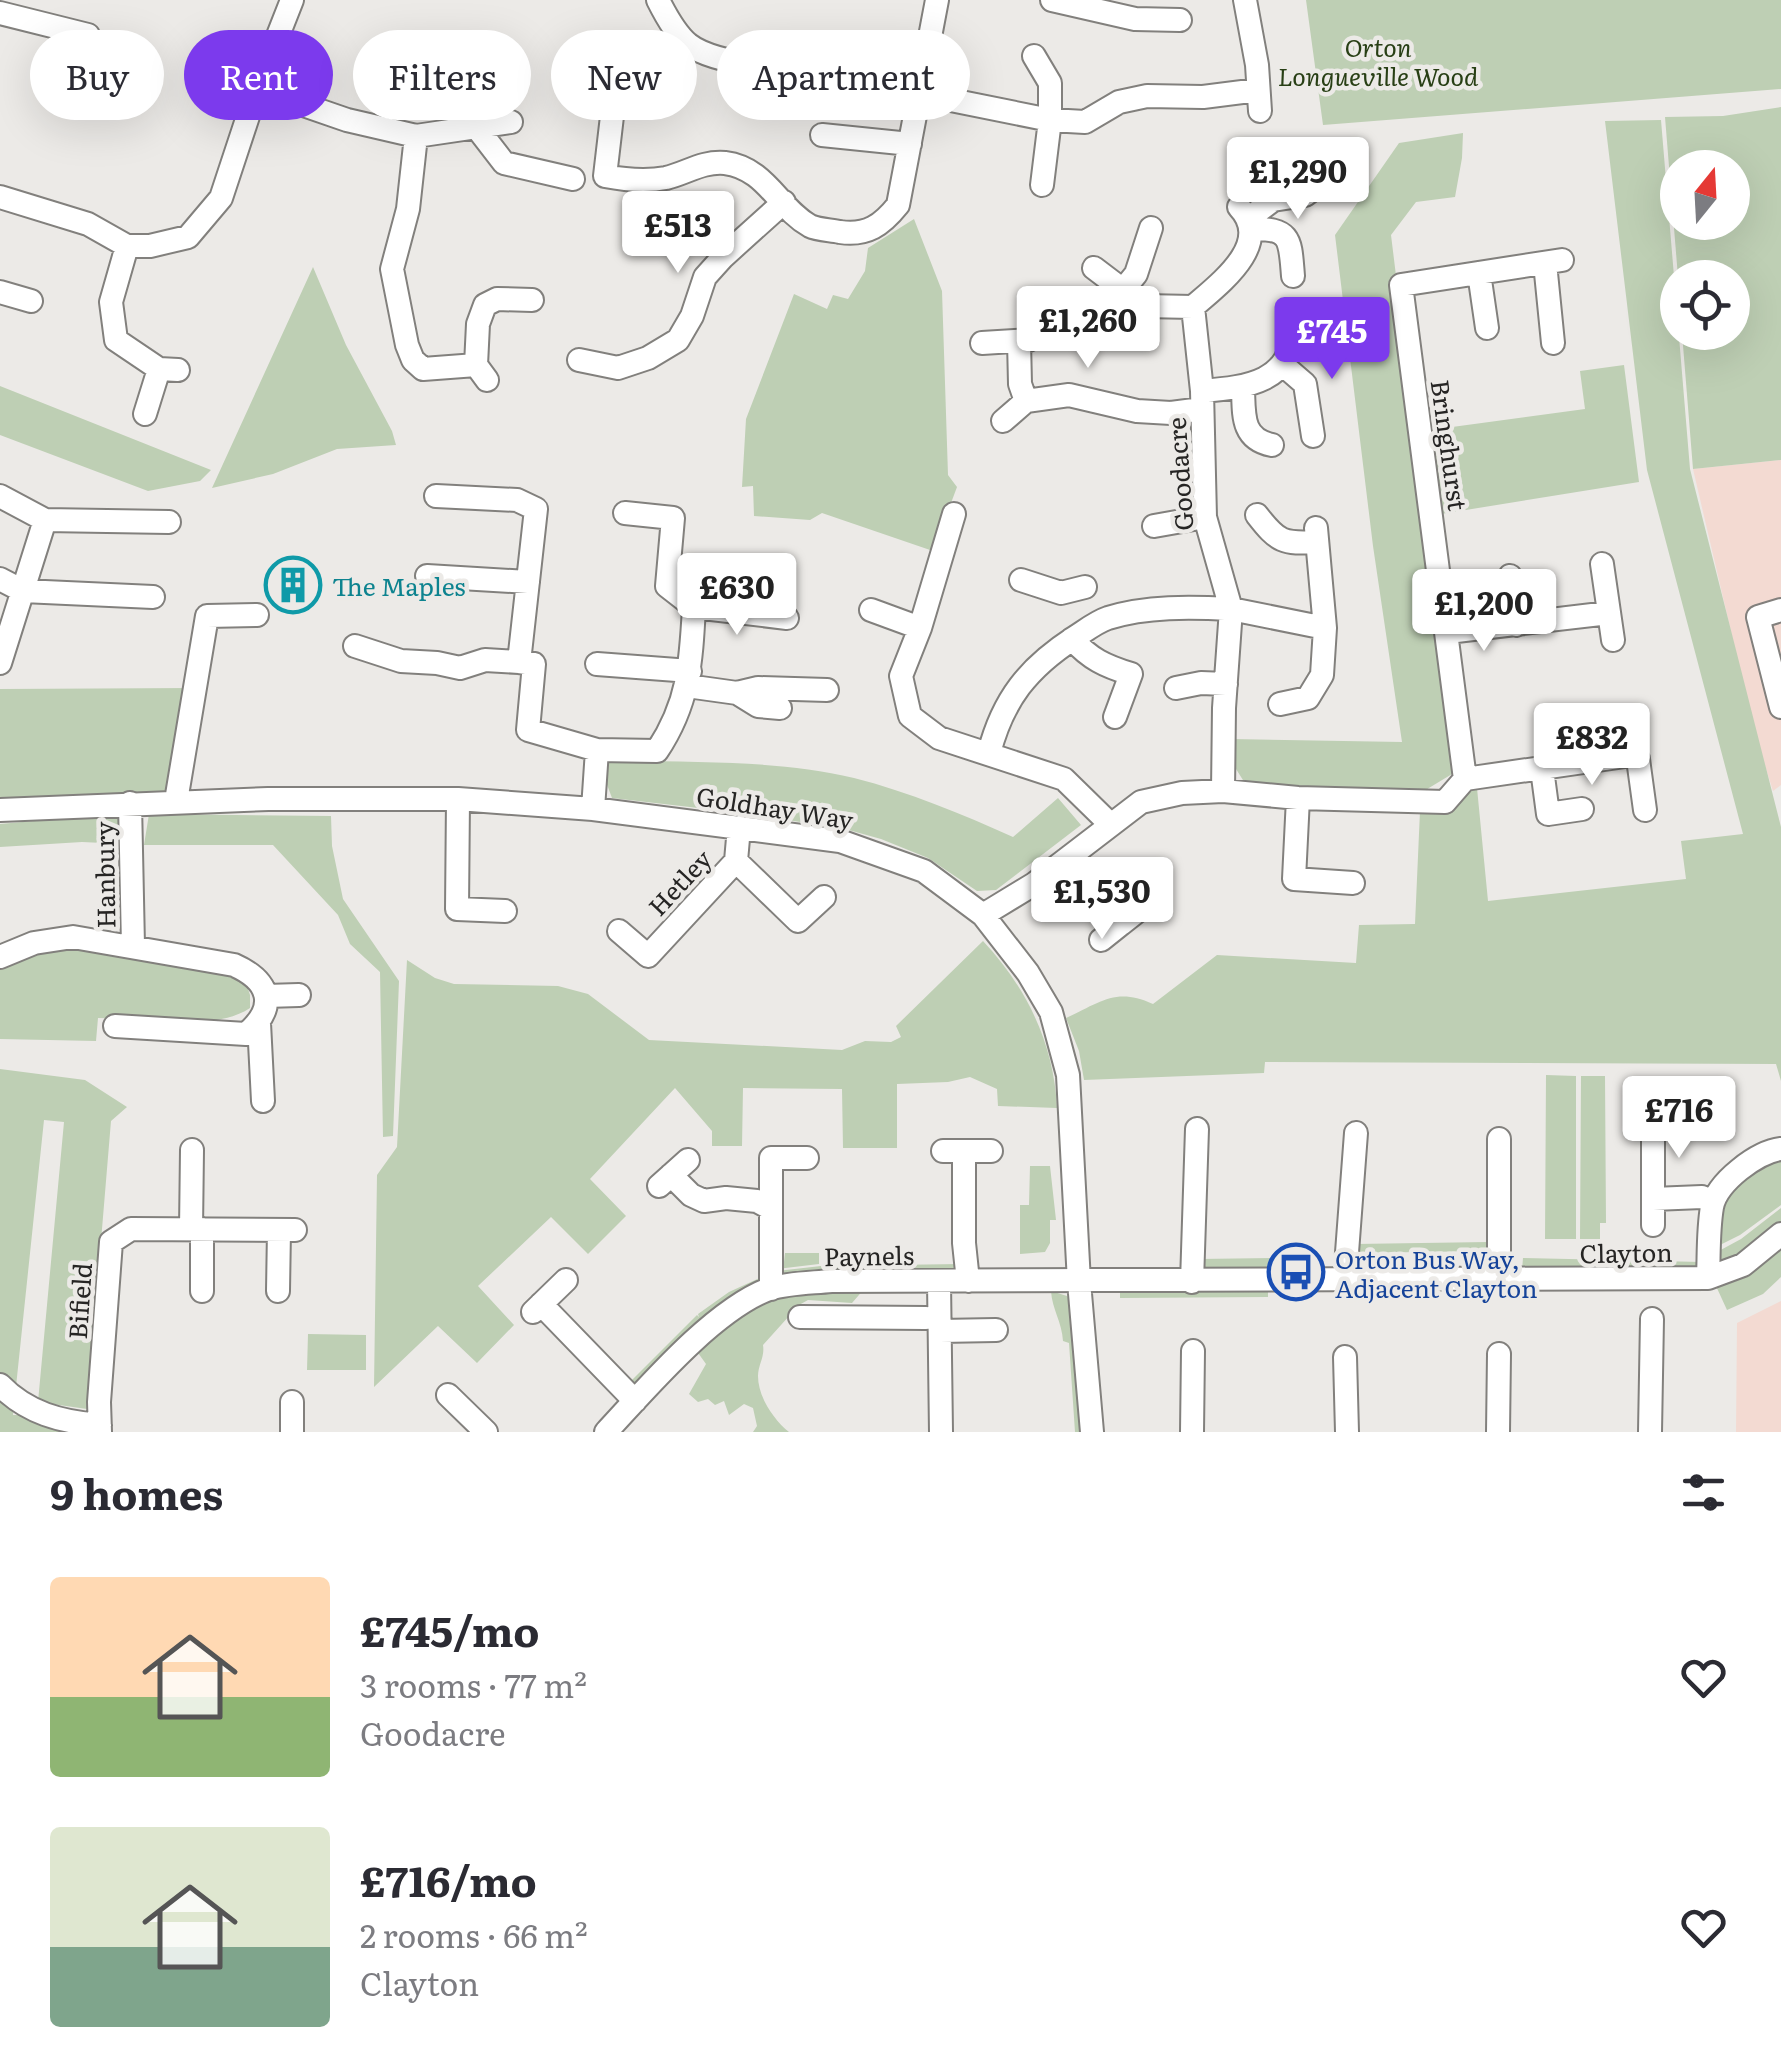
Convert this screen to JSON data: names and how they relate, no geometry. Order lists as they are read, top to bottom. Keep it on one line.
{"streets":{"street":["Bringhurst","Goodacre","Goldhay Way","Hanbury","Hetley","Clayton","Paynels","Bifield"]},"crossings":[["Goldhay Way","Hanbury"],["Goldhay Way","Hetley"],["Goldhay Way","Clayton"],["Goldhay Way","Paynels"],["Clayton","Paynels"]],"parks":["Orton Longueville Wood"],"places":{"building":["The Maples"],"bus stop":["Orton Bus Way, Adjacent Clayton"]},"north":"top","page":{"chip":["Buy","Rent","Filters","New","Apartment"],"price":["£1,290","£513","£1,260","£745","£630","£1,200","£832","£1,530","£716"],"heading":"9 homes","list":[{"name":"£745/mo","note":"3 rooms · 77 m² · Goodacre"},{"name":"£716/mo","note":"2 rooms · 66 m² · Clayton"}]}}
